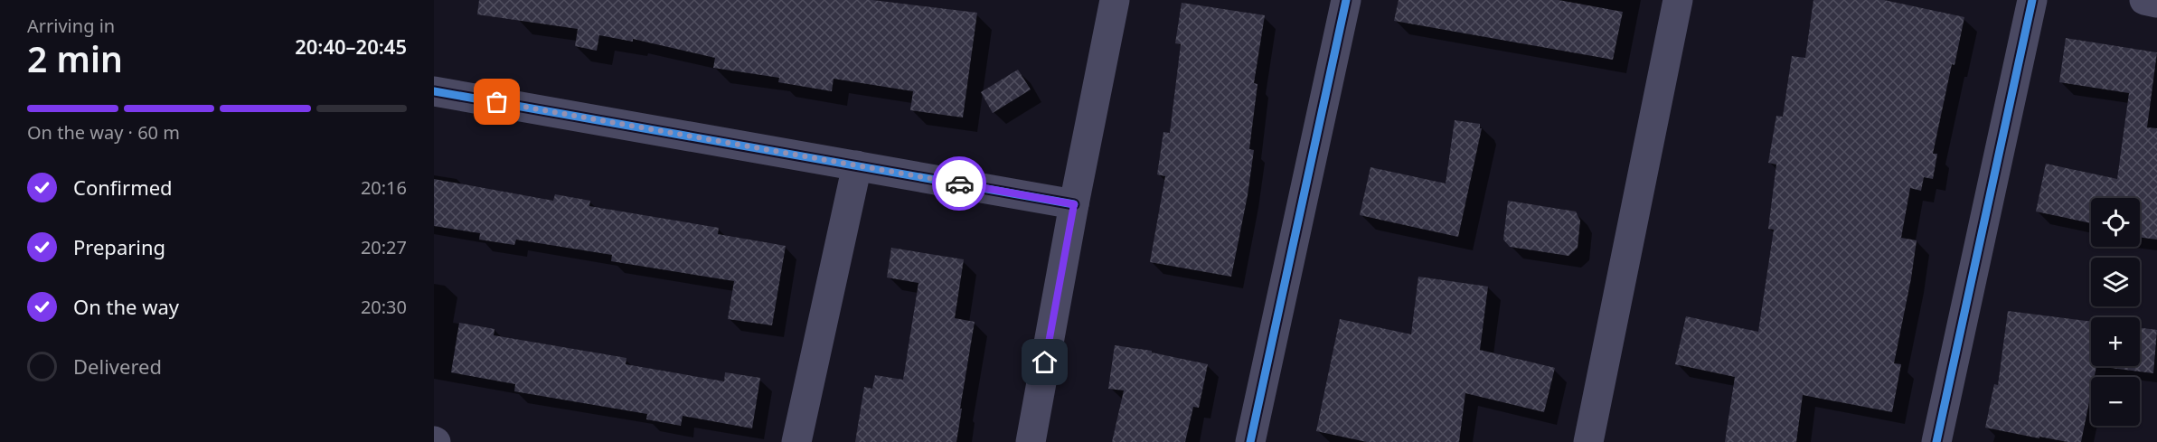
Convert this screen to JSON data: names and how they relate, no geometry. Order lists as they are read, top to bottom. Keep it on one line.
{"page":{"heading":["2 min","Arriving in","20:40–20:45"],"bar":"On the way · 60 m","list":[["Confirmed","20:16"],["Preparing","20:27"],["On the way","20:30"],"Delivered"],"map_buttons":["+","−"]}}
